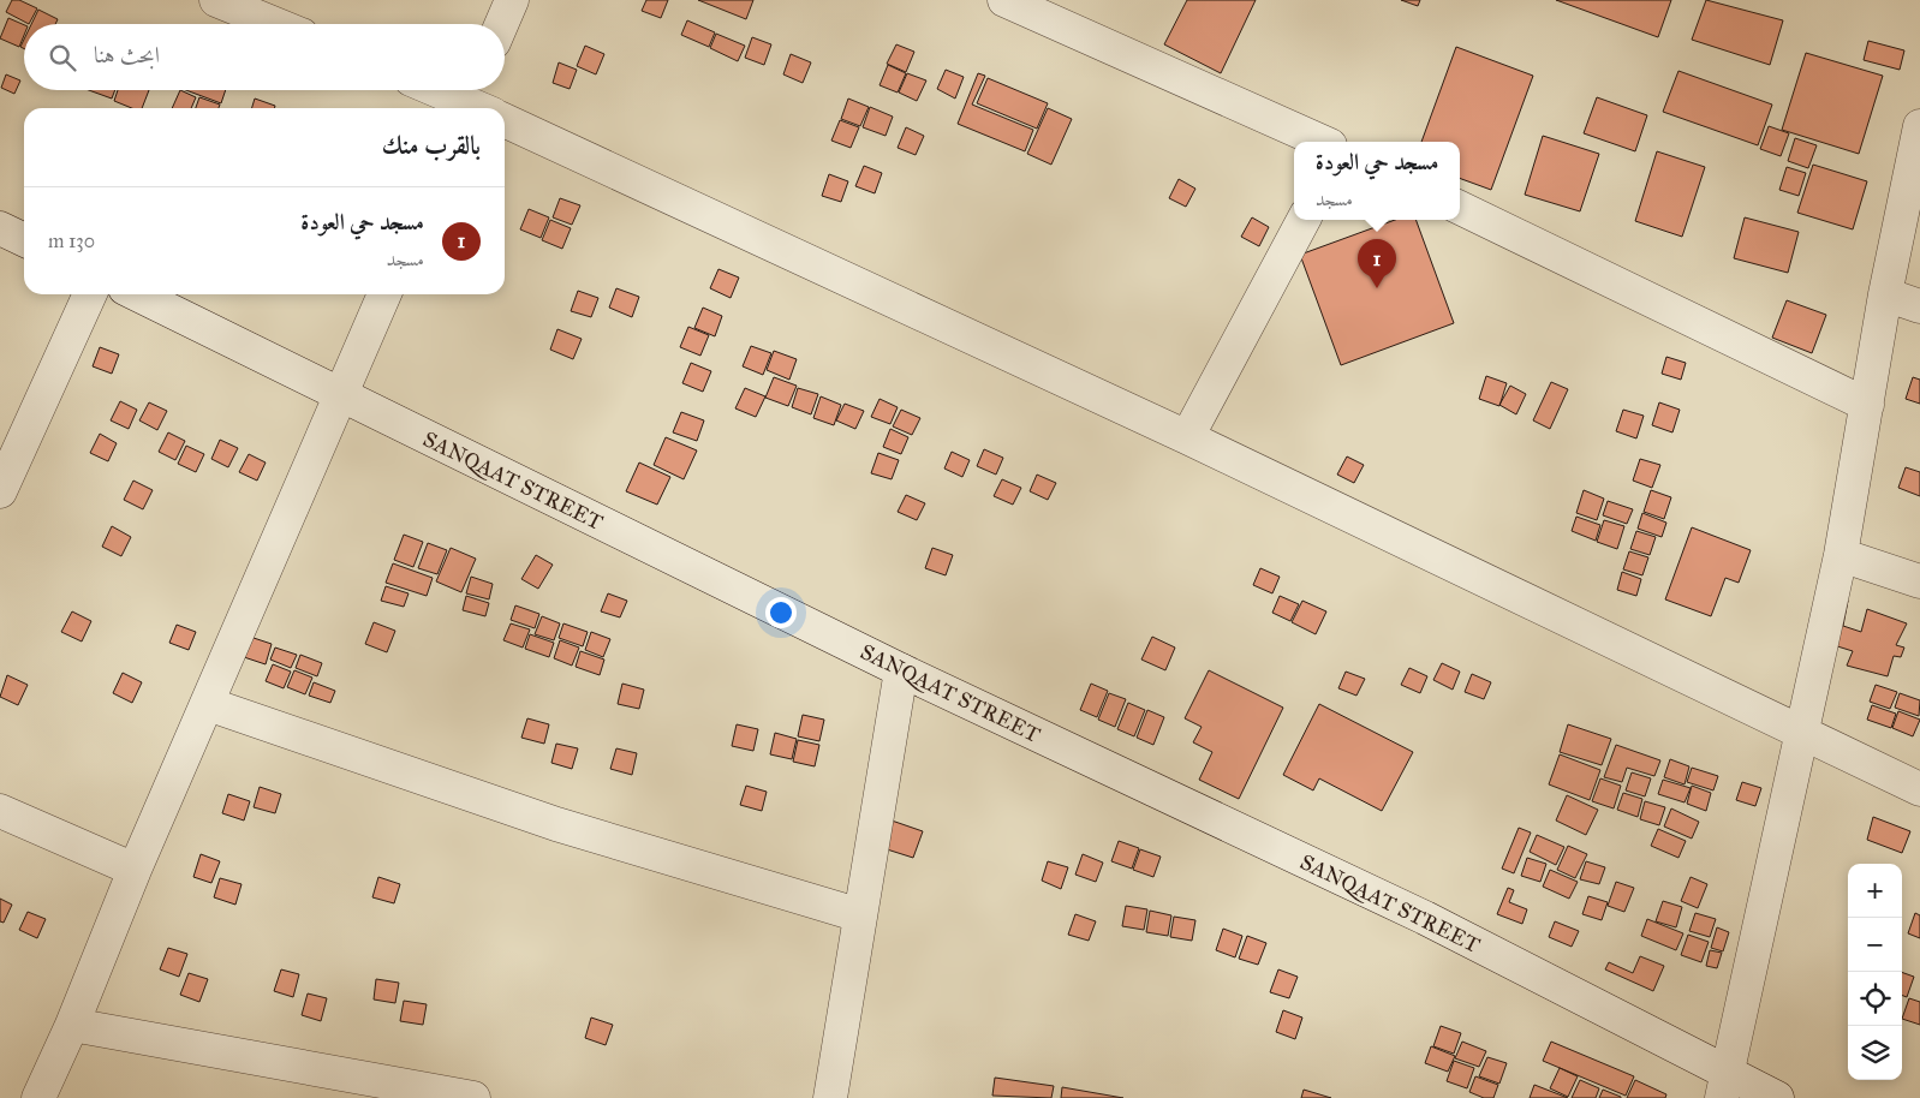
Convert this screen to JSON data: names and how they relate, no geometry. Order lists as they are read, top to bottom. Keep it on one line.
{"streets":{"street":["SANQAAT STREET"]},"page":{"search":"ابحث هنا","heading":"بالقرب منك","popup":["مسجد حي العودة","مسجد"],"list":[{"mark":"1","name":"مسجد حي العودة","note":"مسجد","value":"130 m"}],"pins":"1","map_buttons":["+","−"]}}
